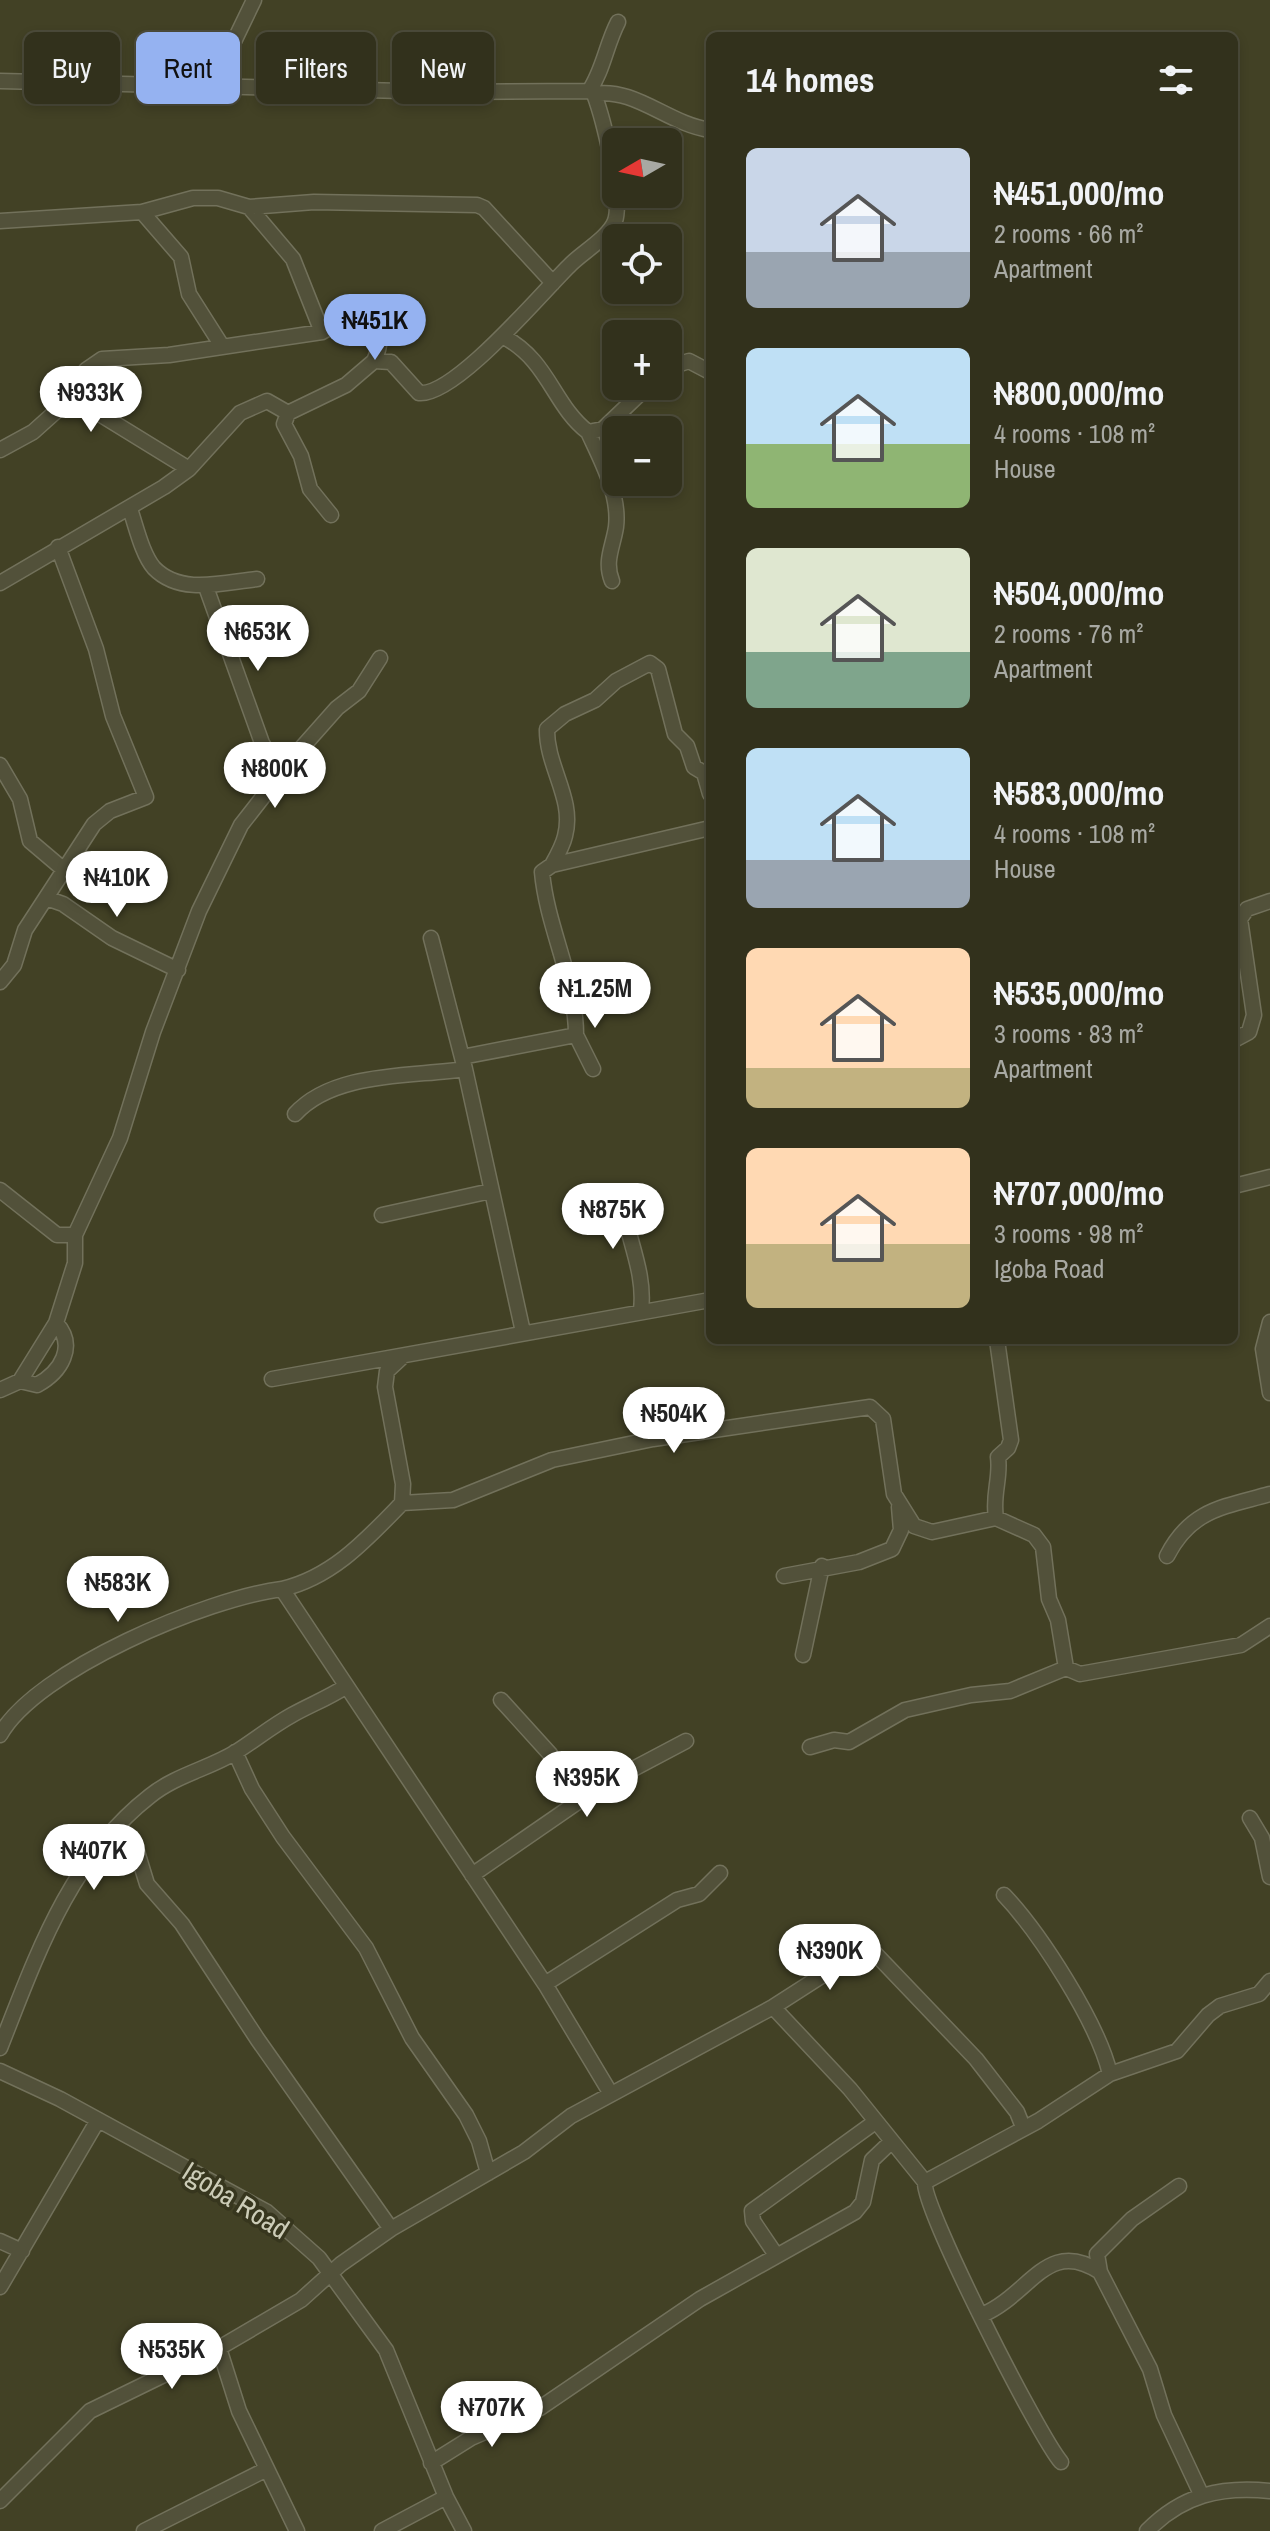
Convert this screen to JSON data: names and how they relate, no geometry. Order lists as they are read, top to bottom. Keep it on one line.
{"streets":{"street":["Igoba Road"]},"north":"left","page":{"chip":["Buy","Rent","Filters","New"],"heading":"14 homes","map_buttons":["+","−"],"list":[{"name":"₦451,000/mo","note":"2 rooms · 66 m² · Apartment"},{"name":"₦800,000/mo","note":"4 rooms · 108 m² · House"},{"name":"₦504,000/mo","note":"2 rooms · 76 m² · Apartment"},{"name":"₦583,000/mo","note":"4 rooms · 108 m² · House"},{"name":"₦535,000/mo","note":"3 rooms · 83 m² · Apartment"},{"name":"₦707,000/mo","note":"3 rooms · 98 m² · Igoba Road"}],"price":["₦451K","₦933K","₦653K","₦800K","₦410K","₦1.25M","₦875K","₦504K","₦583K","₦395K","₦407K","₦390K","₦535K","₦707K"]}}
